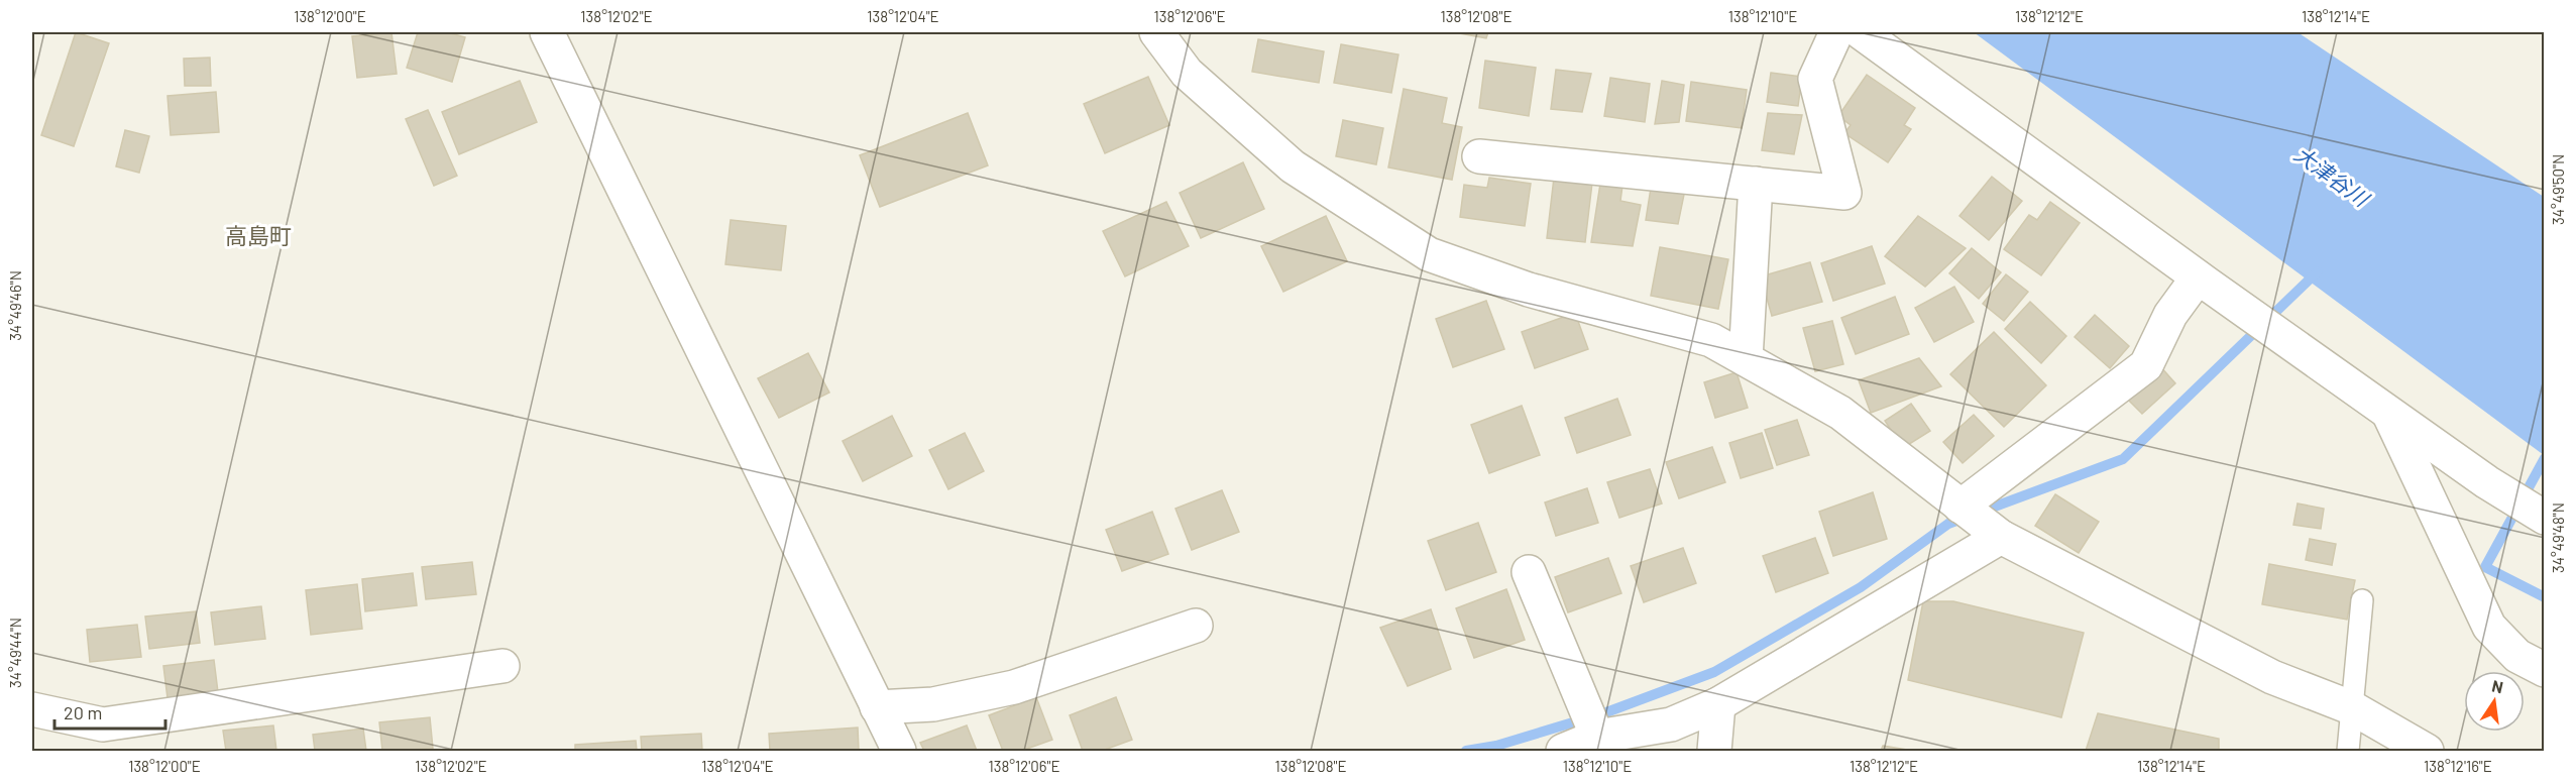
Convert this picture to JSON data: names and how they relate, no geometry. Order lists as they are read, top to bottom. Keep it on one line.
{"districts":["高島町"],"water":["大津谷川"],"scale_bar":"20 m","north":"top","coordinates":["138°12'00\"E","138°12'02\"E","138°12'04\"E","138°12'06\"E","138°12'08\"E","138°12'10\"E","138°12'12\"E","138°12'14\"E","34°49'50\"N","34°49'46\"N","34°49'48\"N","34°49'44\"N","138°12'16\"E"]}
